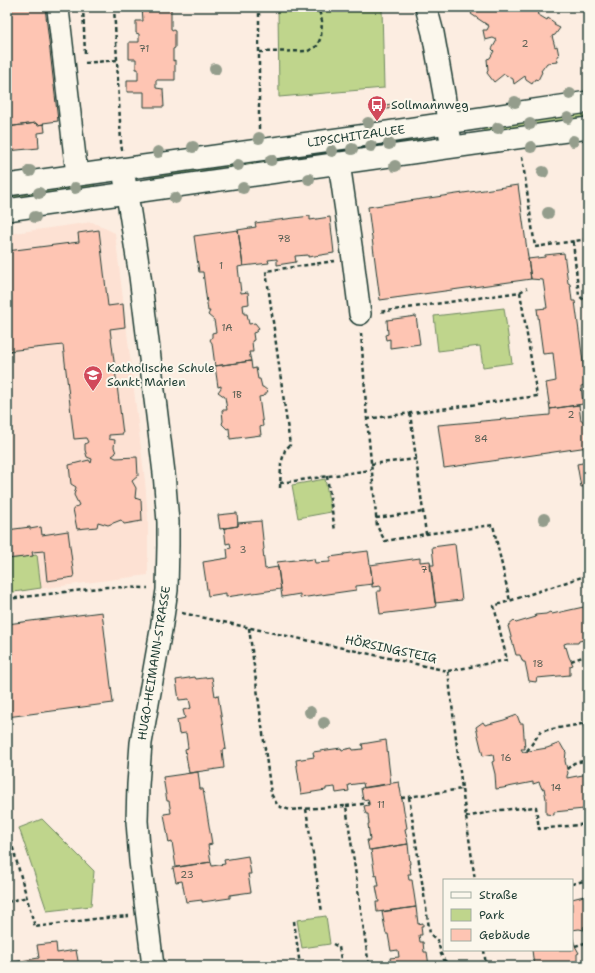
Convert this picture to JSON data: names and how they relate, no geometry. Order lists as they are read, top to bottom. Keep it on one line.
{"streets":{"street":["LIPSCHITZALLEE","HUGO-HEIMANN-STRASSE"],"path":["HÖRSINGSTEIG"]},"crossings":[["LIPSCHITZALLEE","HUGO-HEIMANN-STRASSE"]],"places":{"bus stop":["Sollmannweg"],"school or university":["Katholische Schule Sankt Marien"]},"house_numbers":["2","71","78","1","1A","1B","2","84","3","7","18","16","14","11","23"],"legend":["Straße","Park","Gebäude"]}
